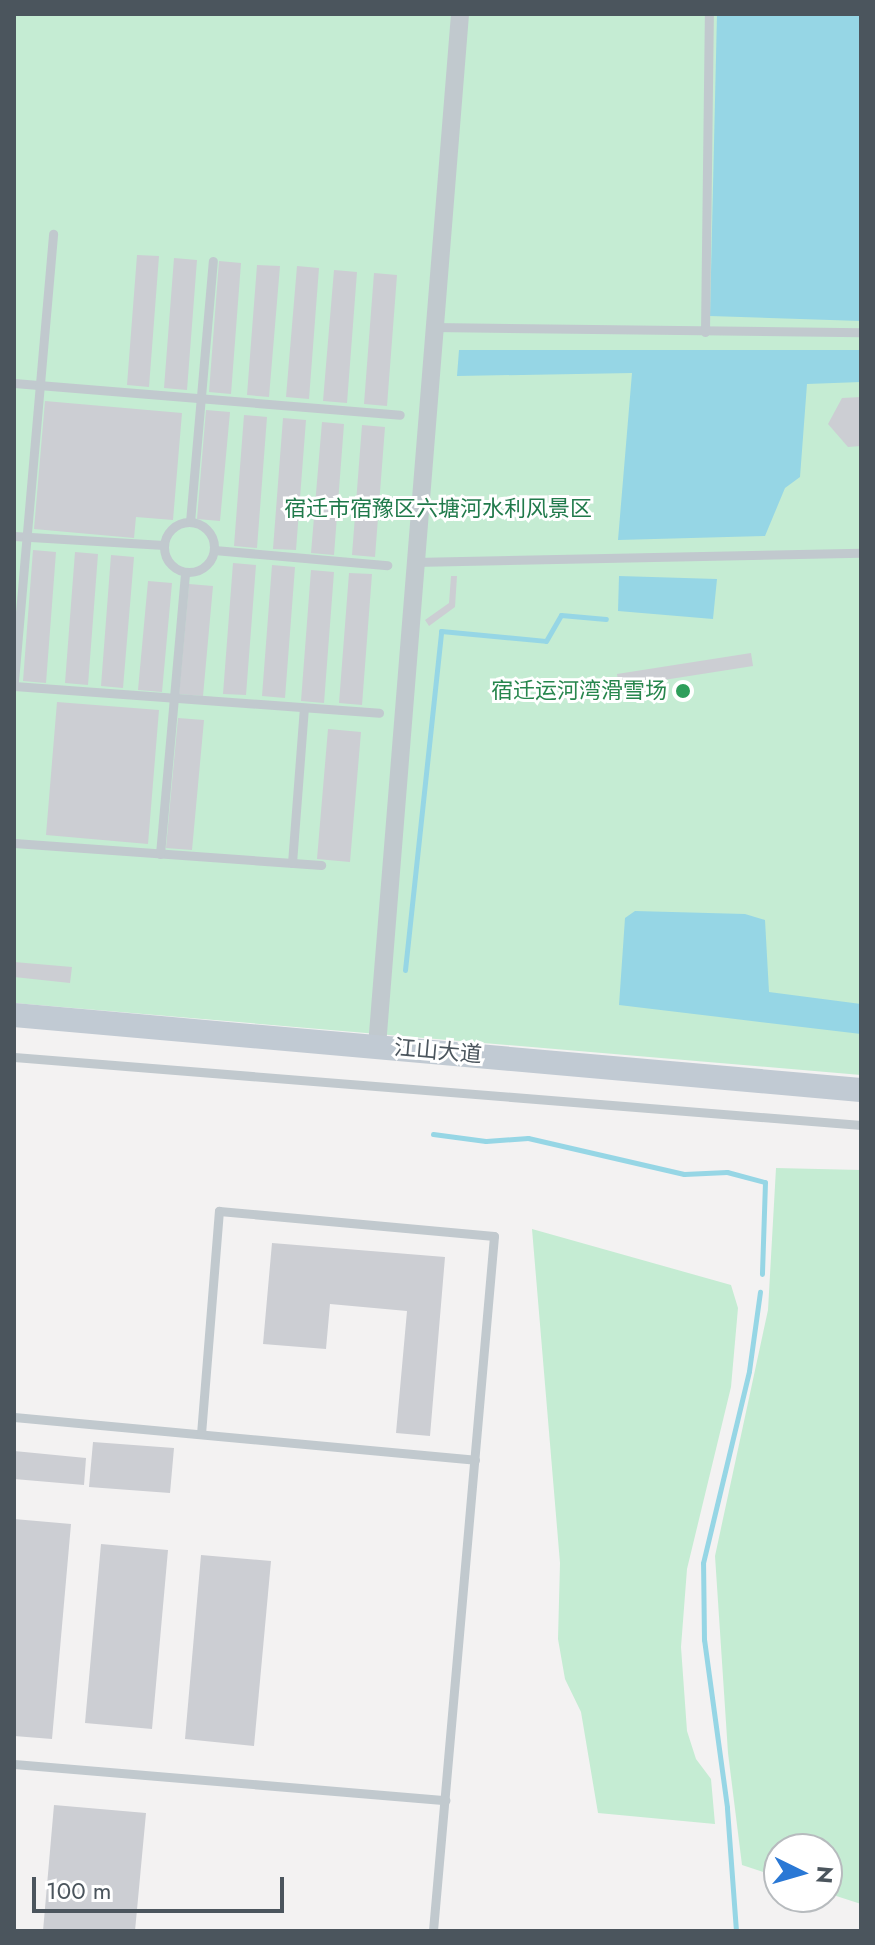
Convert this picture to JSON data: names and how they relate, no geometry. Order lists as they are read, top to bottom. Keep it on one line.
{"streets":{"main road":["江山大道"]},"parks":["宿迁市宿豫区六塘河水利风景区"],"places":["宿迁运河湾滑雪场"],"scale_bar":"100 m","north":"right"}
